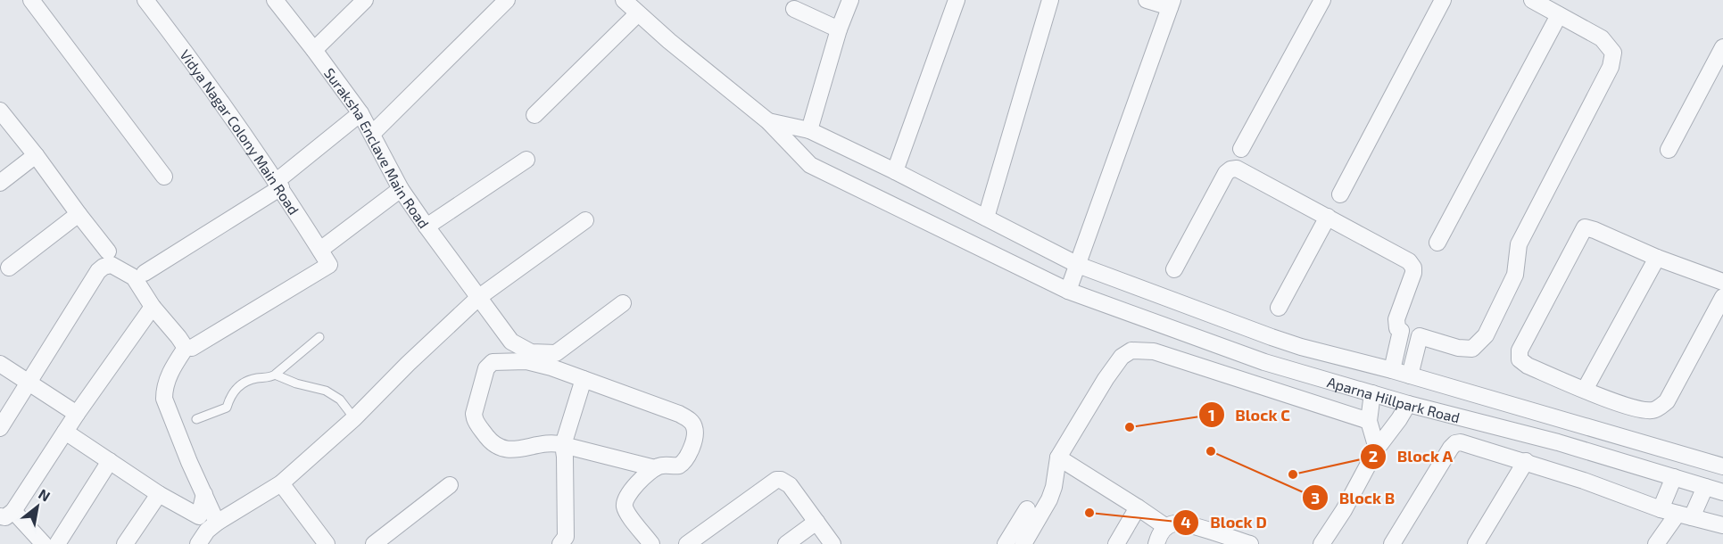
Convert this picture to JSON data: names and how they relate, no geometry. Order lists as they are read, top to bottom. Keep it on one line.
{"streets":{"street":["Vidya Nagar Colony Main Road","Suraksha Enclave Main Road","Aparna Hillpark Road"]},"places":["Block C","Block B","Block A","Block D"],"north":"top right"}
